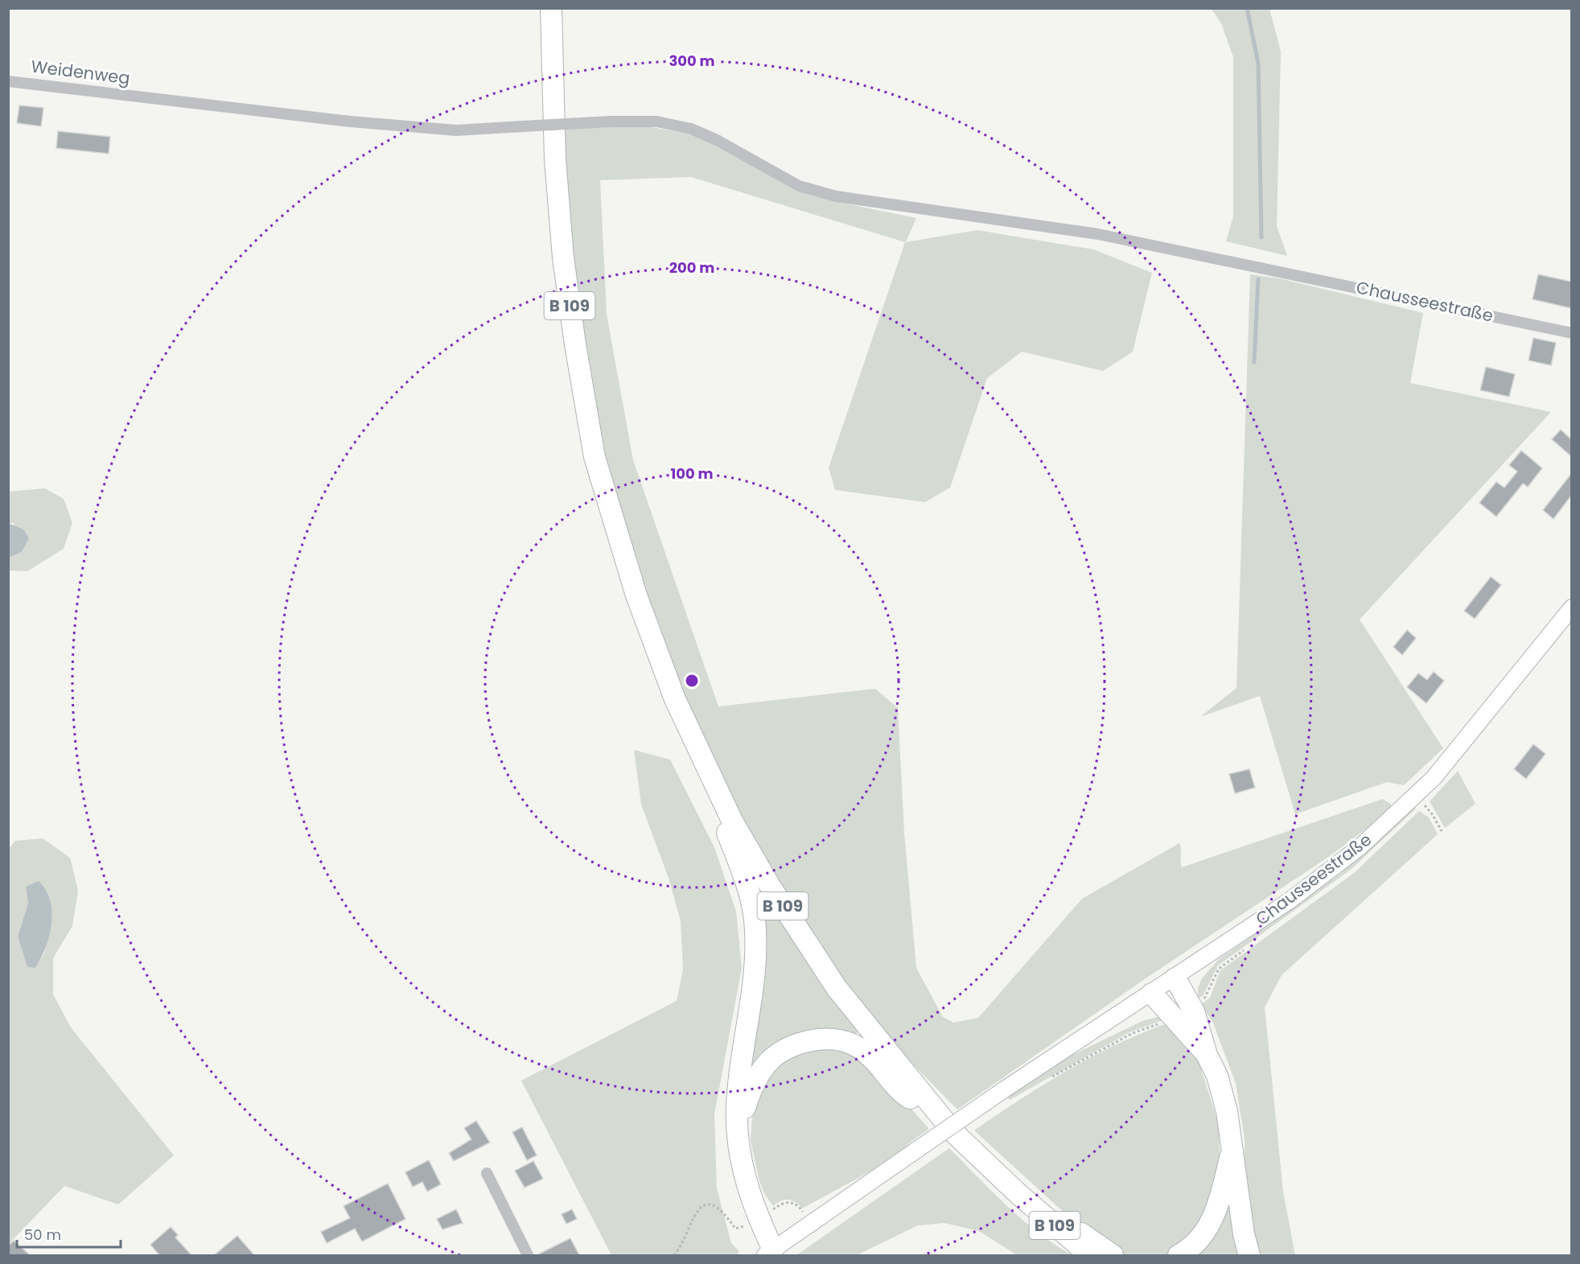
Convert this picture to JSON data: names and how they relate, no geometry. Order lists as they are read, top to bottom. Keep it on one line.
{"streets":{"highway":["B 109"],"main road":["Chausseestraße"],"street":["Weidenweg"]},"crossings":[["Weidenweg","Chausseestraße"]],"scale_bar":"50 m","rings":["300 m","200 m","100 m"]}
